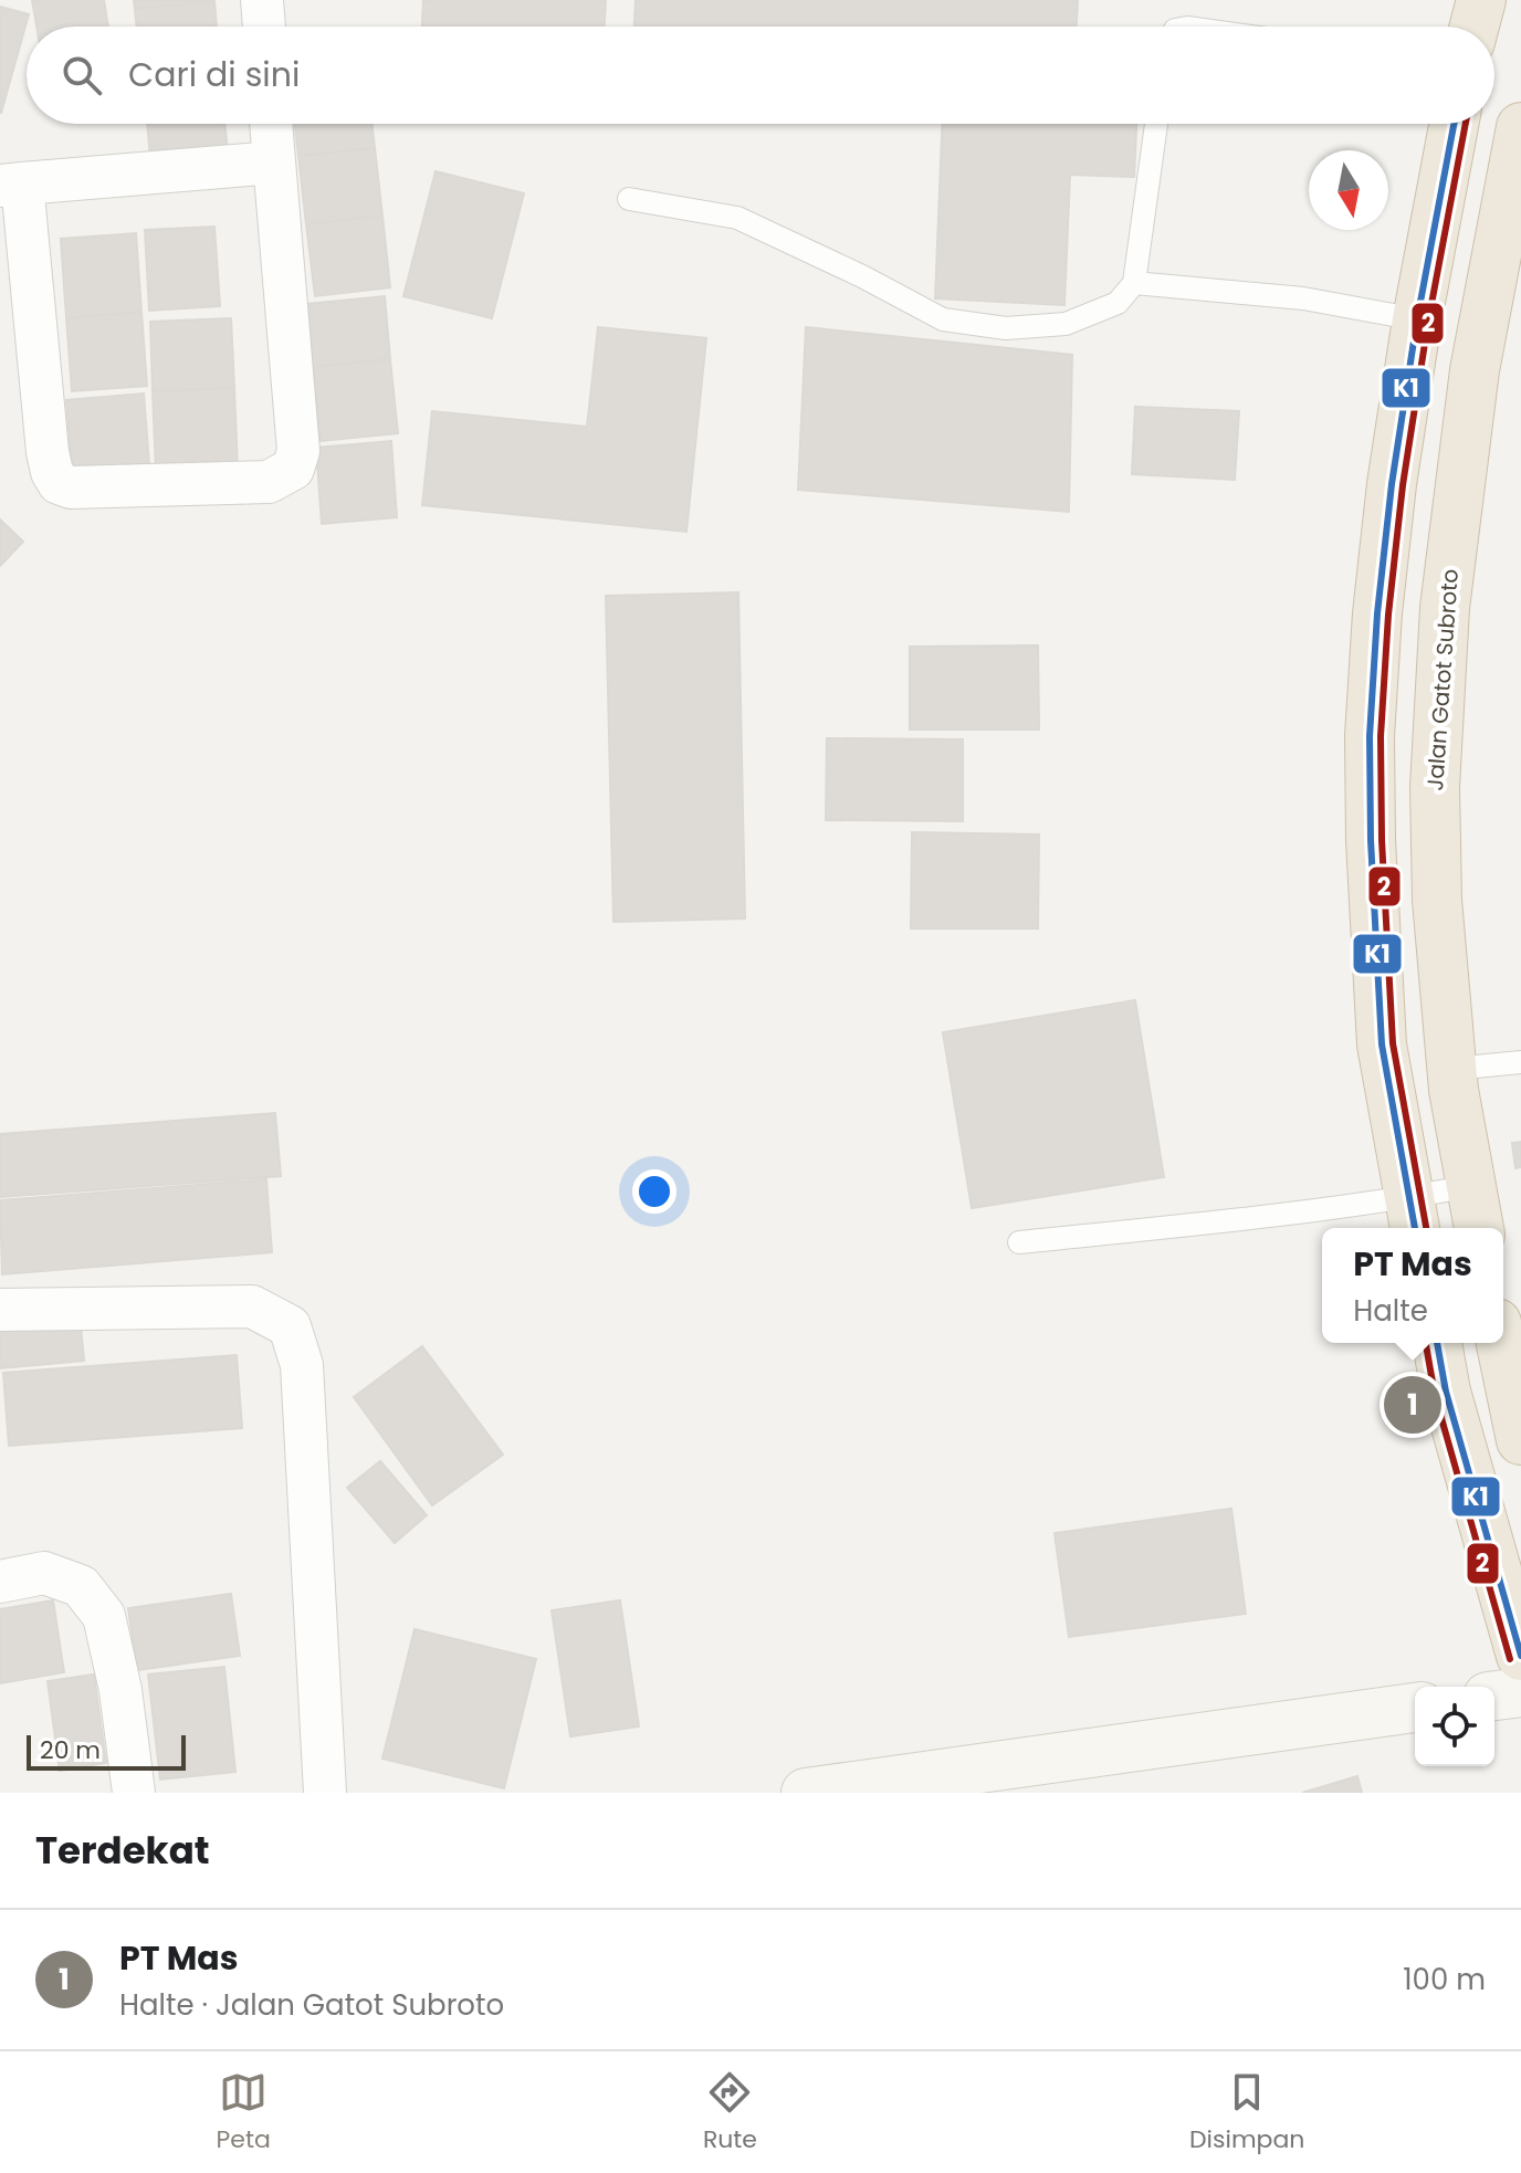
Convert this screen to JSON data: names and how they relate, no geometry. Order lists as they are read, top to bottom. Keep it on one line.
{"streets":{"highway":["Jalan Gatot Subroto"]},"lines":["transit line K1","transit line 2"],"scale_bar":"20 m","north":"bottom","page":{"search":"Cari di sini","popup":["PT Mas","Halte"],"pins":"1","scale":"20 m","heading":"Terdekat","list":[{"mark":"1","name":"PT Mas","note":"Halte · Jalan Gatot Subroto","value":"100 m"}],"nav":["Peta","Rute","Disimpan"]}}
